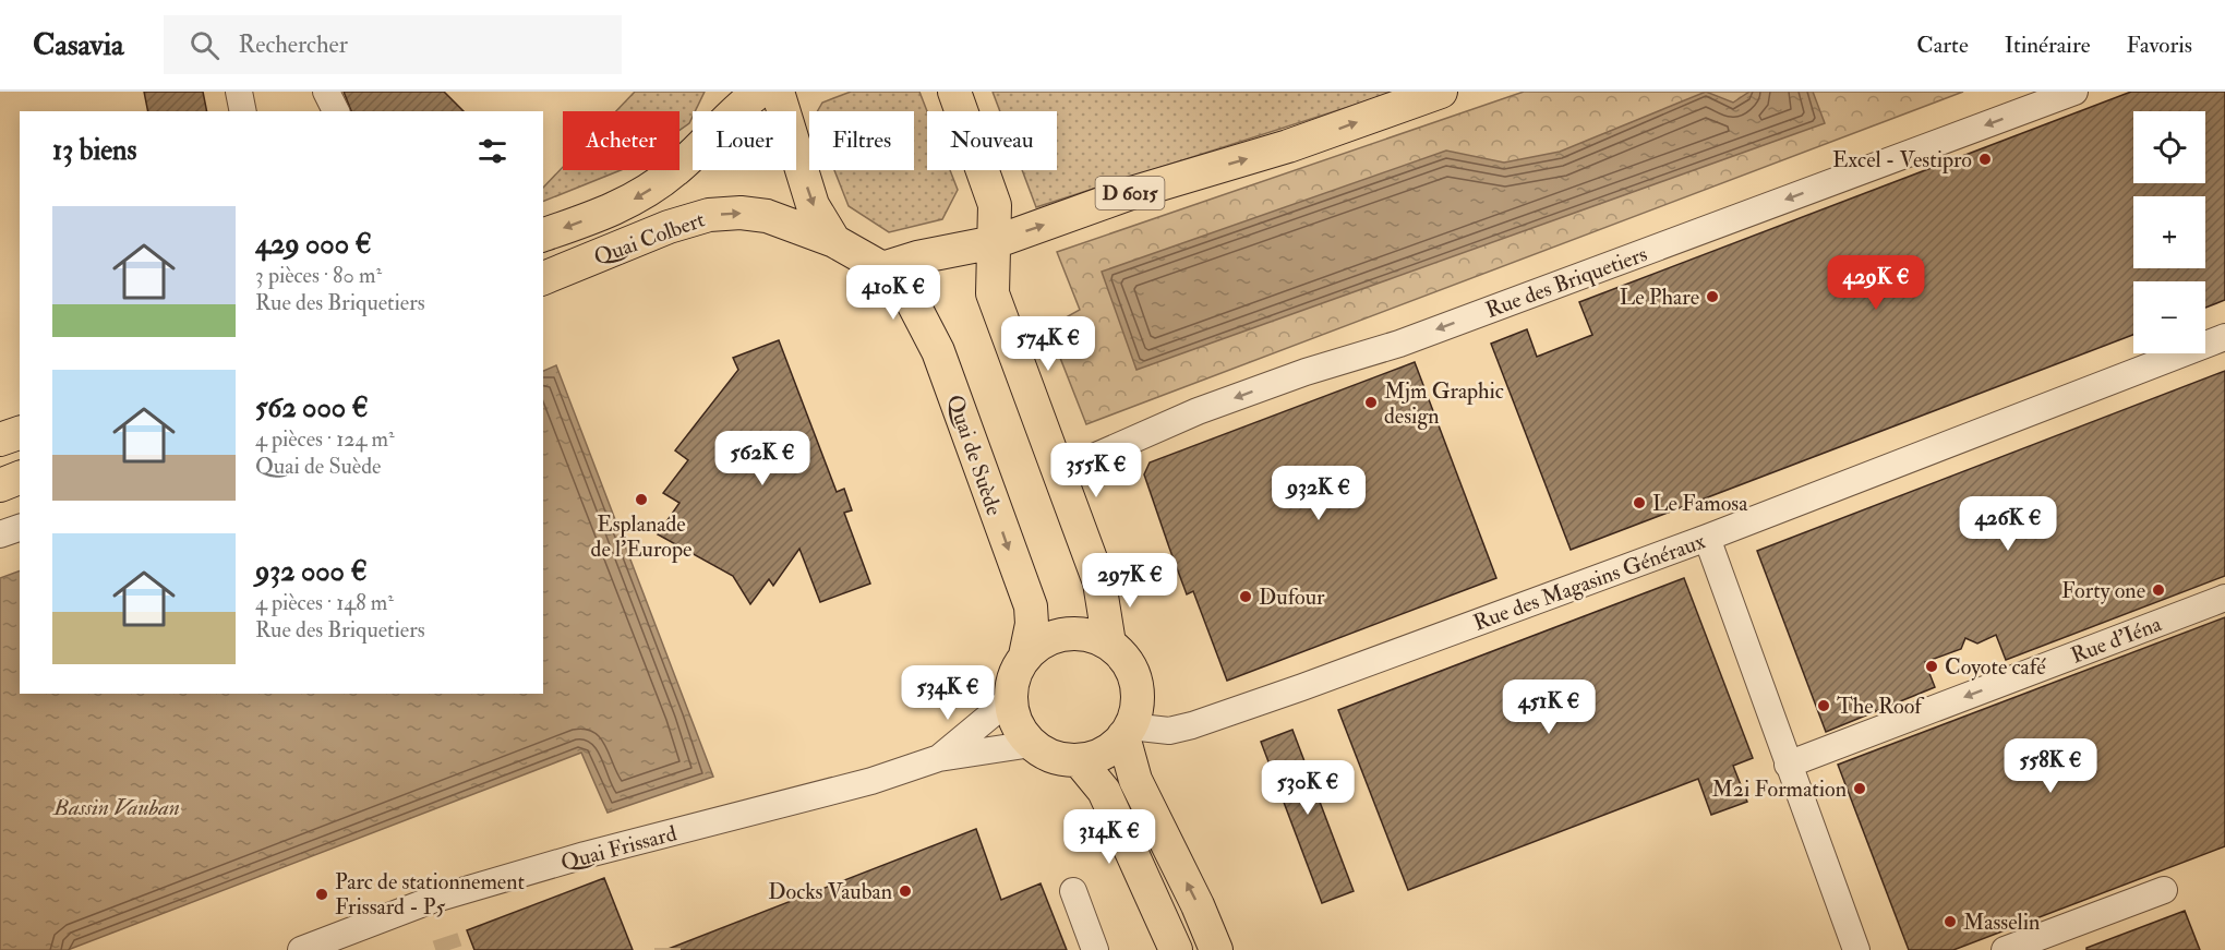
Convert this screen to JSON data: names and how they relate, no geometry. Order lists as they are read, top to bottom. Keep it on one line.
{"streets":{"main road":["D 6015","Quai Colbert","Quai de Suède"],"street":["Rue des Briquetiers","Rue des Magasins Généraux","Rue d'Iéna","Quai Frissard"]},"crossings":[["D 6015","Quai Colbert"],["D 6015","Quai de Suède"],["Quai Colbert","Quai de Suède"],["Quai de Suède","Rue des Magasins Généraux"],["Quai de Suède","Quai Frissard"],["Rue des Magasins Généraux","Quai Frissard"]],"one_way":["Rue des Briquetiers","Rue d'Iéna"],"water":["Bassin Vauban"],"places":["Excel - Vestipro","Le Phare","Mjm Graphic design","Esplanade de l'Europe","Le Famosa","Forty one","Dufour","Coyote café","The Roof","M2i Formation","Docks Vauban","Parc de stationnement Frissard - P5","Masselin"],"page":{"header":"Casavia","search":"Rechercher","nav":["Carte","Itinéraire","Favoris"],"map_buttons":["+","−"],"chip":["Acheter","Louer","Filtres","Nouveau"],"heading":"13 biens","list":[{"name":"429 000 €","note":"3 pièces · 80 m² · Rue des Briquetiers"},{"name":"562 000 €","note":"4 pièces · 124 m² · Quai de Suède"},{"name":"932 000 €","note":"4 pièces · 148 m² · Rue des Briquetiers"}],"price":["429K €","410K €","574K €","562K €","355K €","932K €","426K €","297K €","534K €","451K €","558K €","530K €","314K €"]}}
